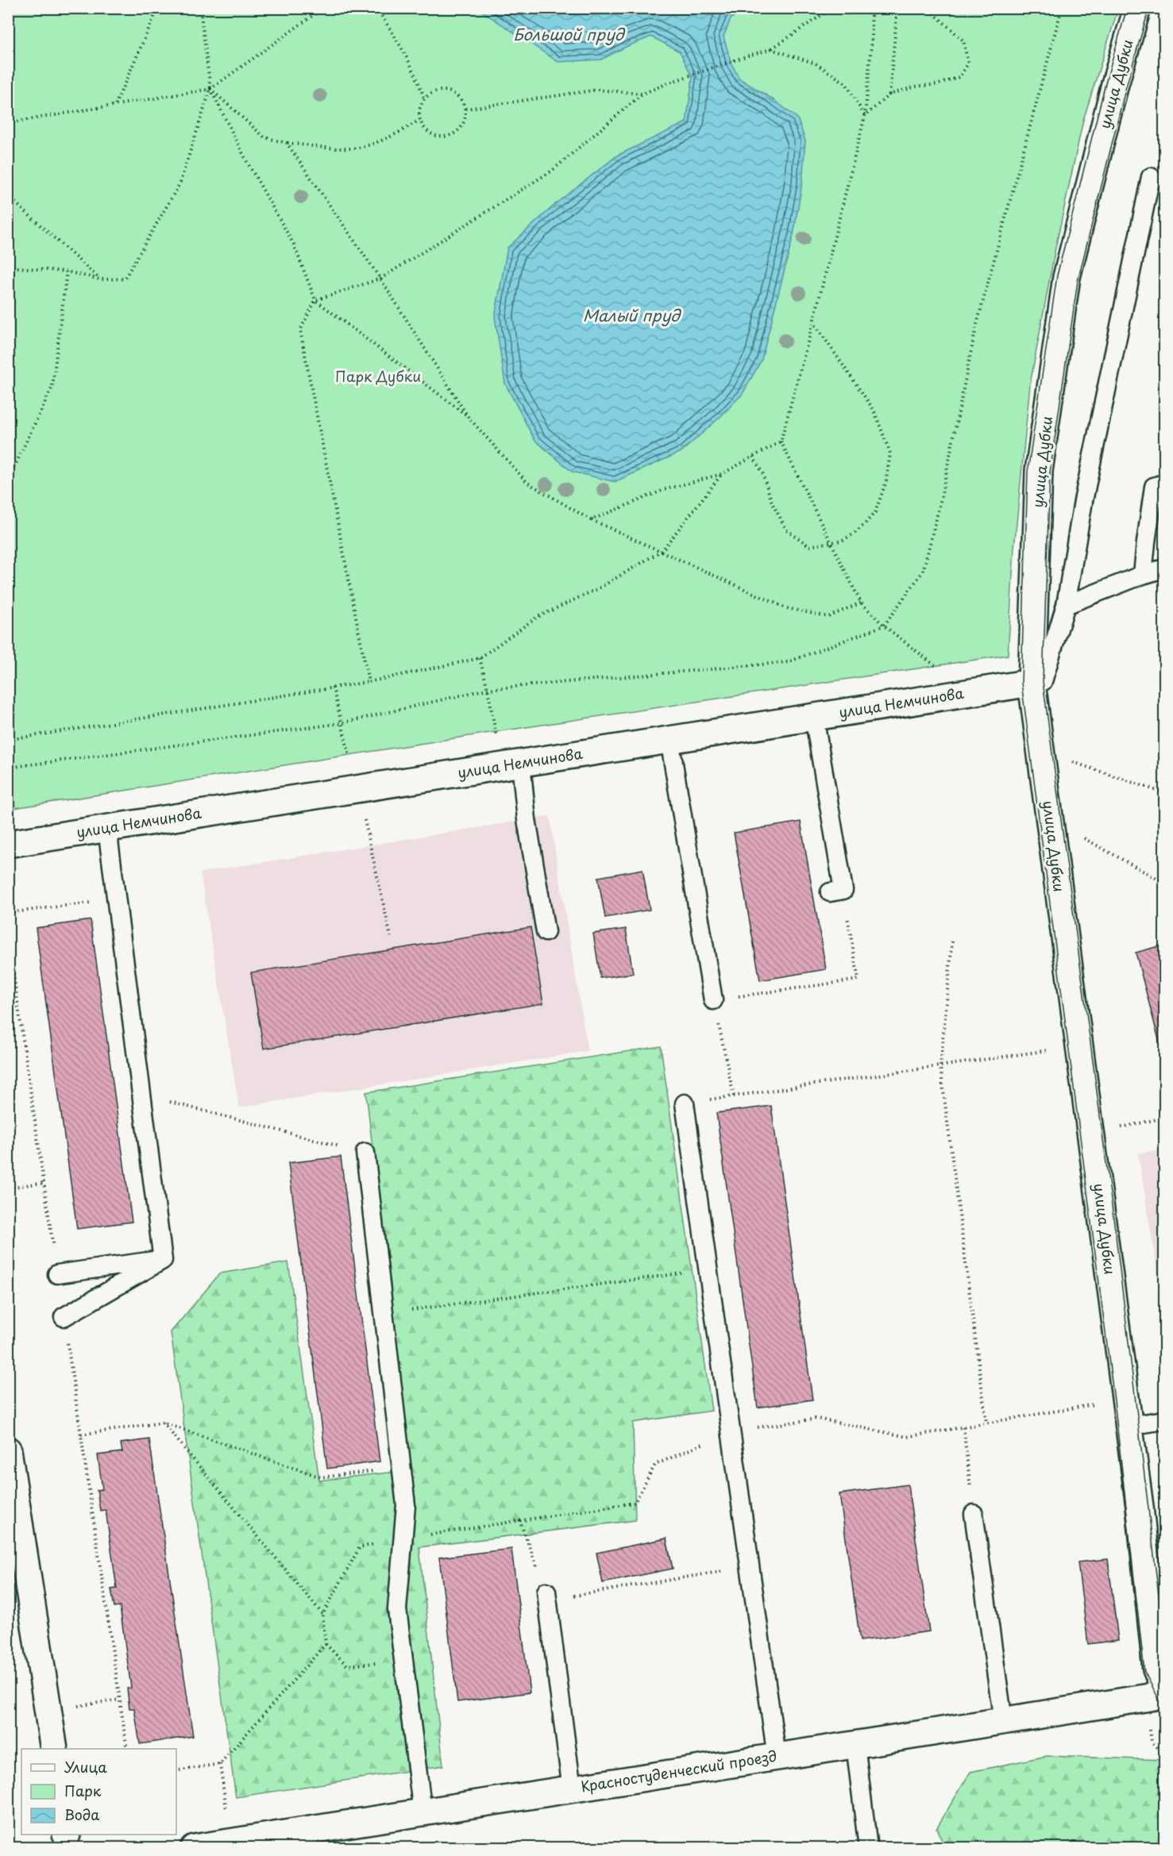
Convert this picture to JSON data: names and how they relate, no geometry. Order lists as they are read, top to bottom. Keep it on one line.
{"streets":{"street":["улица Дубки","улица Немчинова","Красностуденческий проезд"]},"crossings":[["улица Дубки","улица Немчинова"]],"water":["Большой пруд","Малый пруд"],"parks":["Парк Дубки"],"legend":["Улица","Парк","Вода"]}
